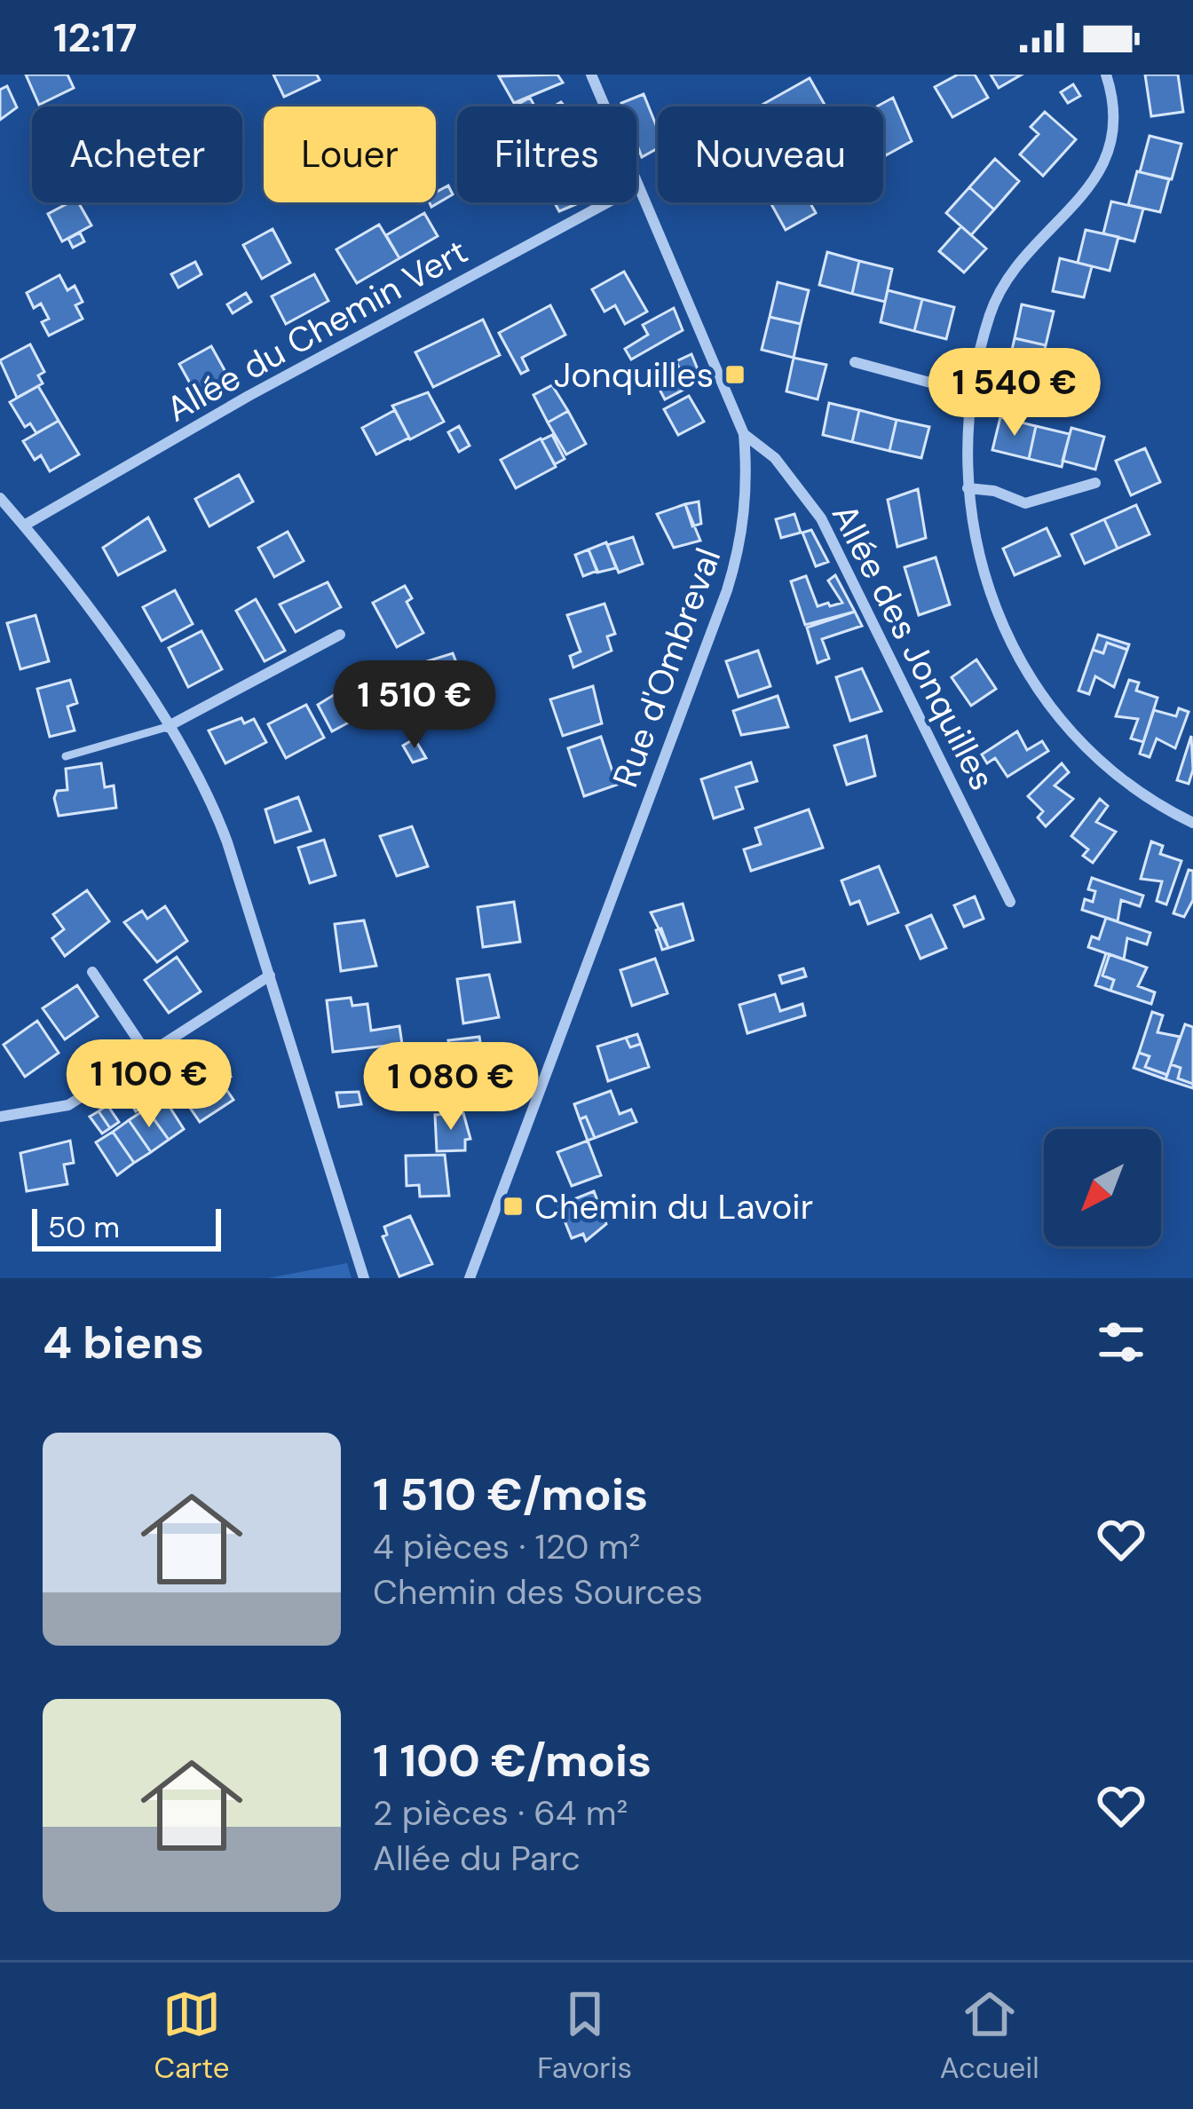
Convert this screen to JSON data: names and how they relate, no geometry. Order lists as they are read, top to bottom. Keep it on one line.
{"streets":{"street":["Allée du Chemin Vert","Allée des Jonquilles","Rue d'Ombreval"]},"crossings":[["Allée du Chemin Vert","Rue d'Ombreval"],["Allée des Jonquilles","Rue d'Ombreval"]],"places":{"transit":["Jonquilles","Chemin du Lavoir"]},"scale_bar":"50 m","north":"bottom left","page":{"status":"12:17","chip":["Acheter","Louer","Filtres","Nouveau"],"price":["1 540 €","1 510 €","1 100 €","1 080 €"],"scale":"50 m","heading":"4 biens","list":[{"name":"1 510 €/mois","note":"4 pièces · 120 m² · Chemin des Sources"},{"name":"1 100 €/mois","note":"2 pièces · 64 m² · Allée du Parc"}],"tabs":["Carte","Favoris","Accueil"]}}
